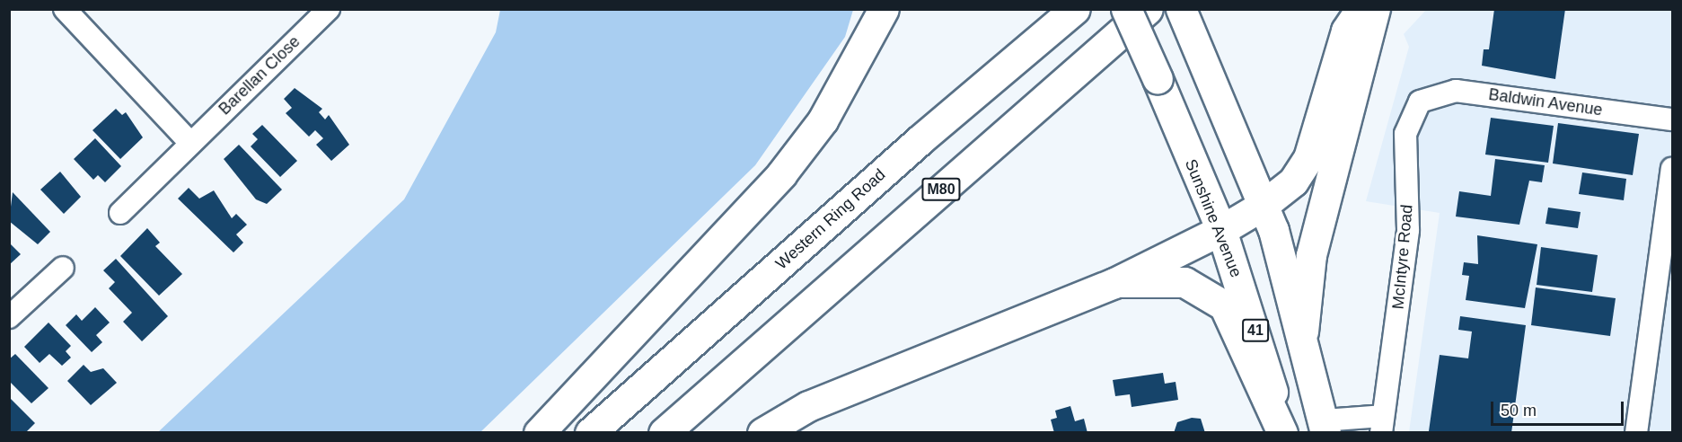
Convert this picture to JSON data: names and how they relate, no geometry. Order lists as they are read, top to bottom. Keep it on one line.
{"streets":{"main road":["M80","Sunshine Avenue","Western Ring Road","41"],"street":["Barellan Close","Baldwin Avenue","McIntyre Road"]},"crossings":[["Baldwin Avenue","McIntyre Road"]],"scale_bar":"50 m"}
